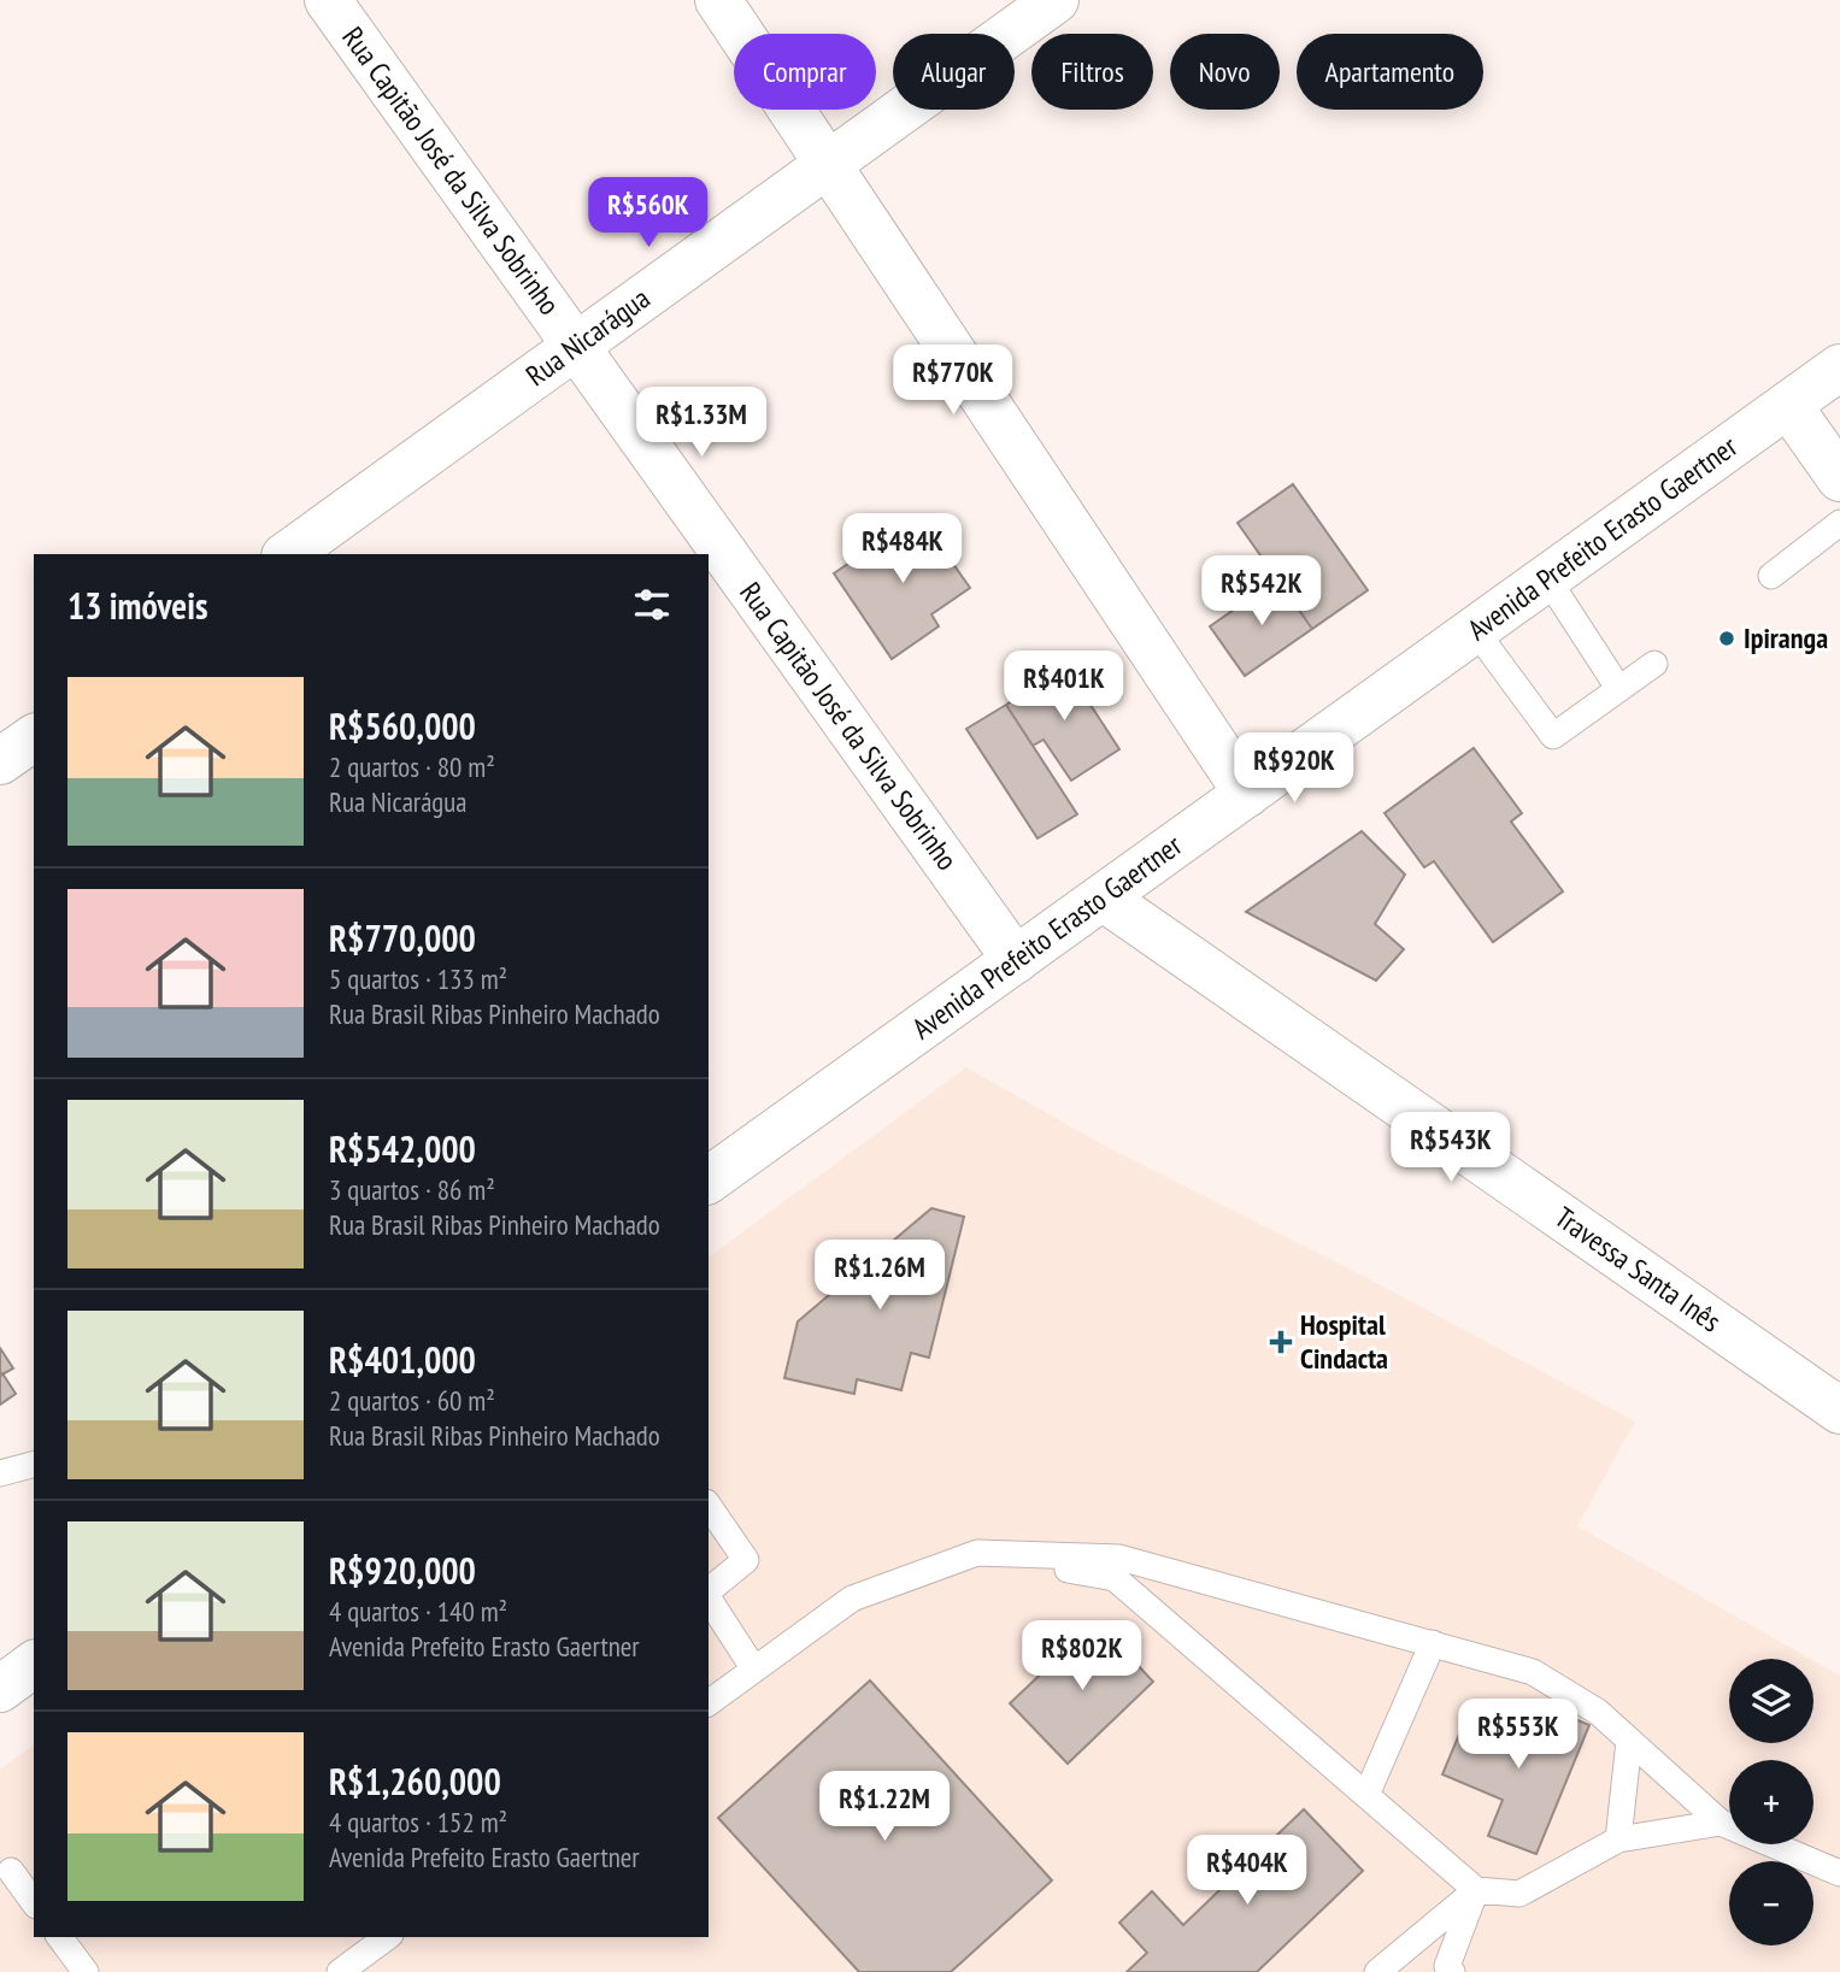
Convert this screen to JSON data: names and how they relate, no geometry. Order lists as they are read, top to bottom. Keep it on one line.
{"streets":{"street":["Rua Capitão José da Silva Sobrinho","Rua Nicarágua","Avenida Prefeito Erasto Gaertner","Travessa Santa Inês"]},"crossings":[["Rua Capitão José da Silva Sobrinho","Rua Nicarágua"],["Rua Capitão José da Silva Sobrinho","Avenida Prefeito Erasto Gaertner"],["Avenida Prefeito Erasto Gaertner","Travessa Santa Inês"]],"places":{"other":["Ipiranga"],"health":["Hospital Cindacta"]},"page":{"chip":["Comprar","Alugar","Filtros","Novo","Apartamento"],"price":["R$560K","R$770K","R$1.33M","R$484K","R$542K","R$401K","R$920K","R$543K","R$1.26M","R$802K","R$553K","R$1.22M","R$404K"],"heading":"13 imóveis","list":[{"name":"R$560,000","note":"2 quartos · 80 m² · Rua Nicarágua"},{"name":"R$770,000","note":"5 quartos · 133 m² · Rua Brasil Ribas Pinheiro Machado"},{"name":"R$542,000","note":"3 quartos · 86 m² · Rua Brasil Ribas Pinheiro Machado"},{"name":"R$401,000","note":"2 quartos · 60 m² · Rua Brasil Ribas Pinheiro Machado"},{"name":"R$920,000","note":"4 quartos · 140 m² · Avenida Prefeito Erasto Gaertner"},{"name":"R$1,260,000","note":"4 quartos · 152 m² · Avenida Prefeito Erasto Gaertner"}],"map_buttons":["+","−"]}}
